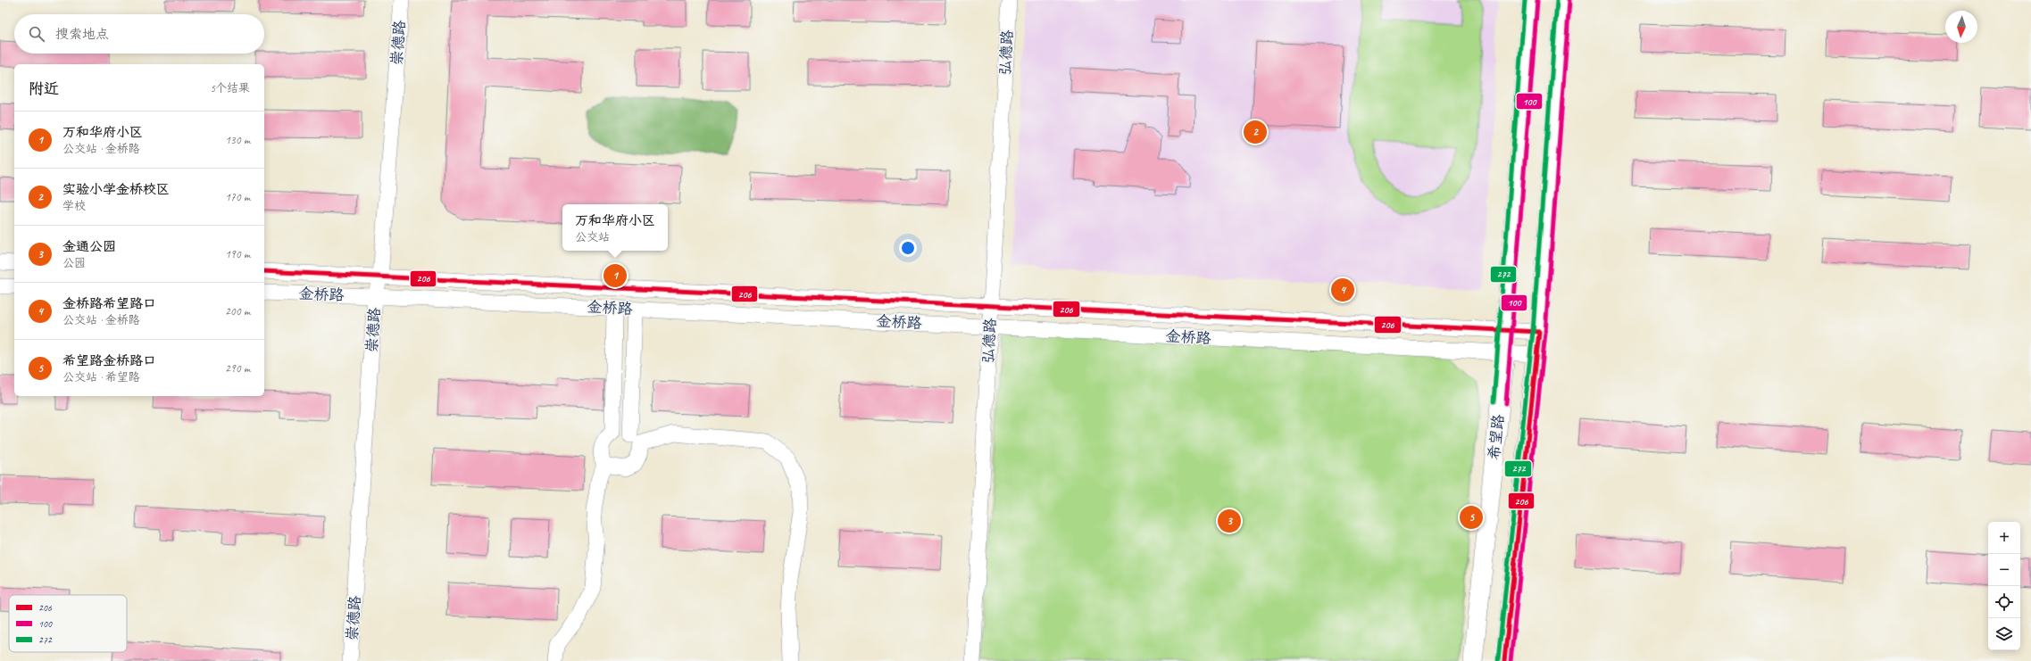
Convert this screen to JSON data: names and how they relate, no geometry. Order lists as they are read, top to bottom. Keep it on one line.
{"streets":{"main road":["希望路"],"street":["崇德路","弘德路","金桥路"]},"crossings":[["崇德路","金桥路"],["弘德路","金桥路"],["金桥路","希望路"]],"lines":["transit line 272","transit line 100","transit line 206"],"legend":["206","100","272"],"north":"bottom","page":{"search":"搜索地点","heading":["附近","5个结果"],"list":[{"mark":"1","name":"万和华府小区","note":"公交站 · 金桥路","value":"130 m"},{"mark":"2","name":"实验小学金桥校区","note":"学校","value":"170 m"},{"mark":"3","name":"金通公园","note":"公园","value":"190 m"},{"mark":"4","name":"金桥路希望路口","note":"公交站 · 金桥路","value":"200 m"},{"mark":"5","name":"希望路金桥路口","note":"公交站 · 希望路","value":"290 m"}],"pins":["2","1","4","5","3"],"popup":["万和华府小区","公交站"],"map_buttons":["+","−"]}}
